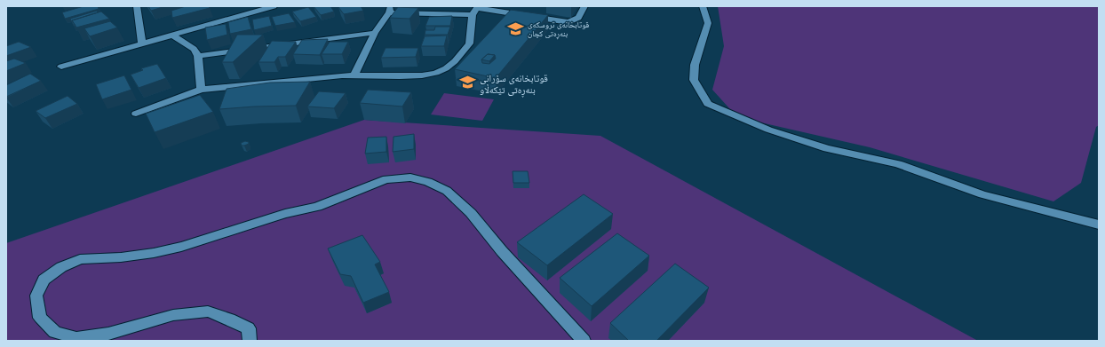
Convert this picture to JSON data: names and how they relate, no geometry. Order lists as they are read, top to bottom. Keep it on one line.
{"places":{"school or university":["قوتابخانەی تروسکەی بنەڕەتی کچان","قوتابخانەی سۆرانی بنەڕەتی تێکەڵاو"]}}
